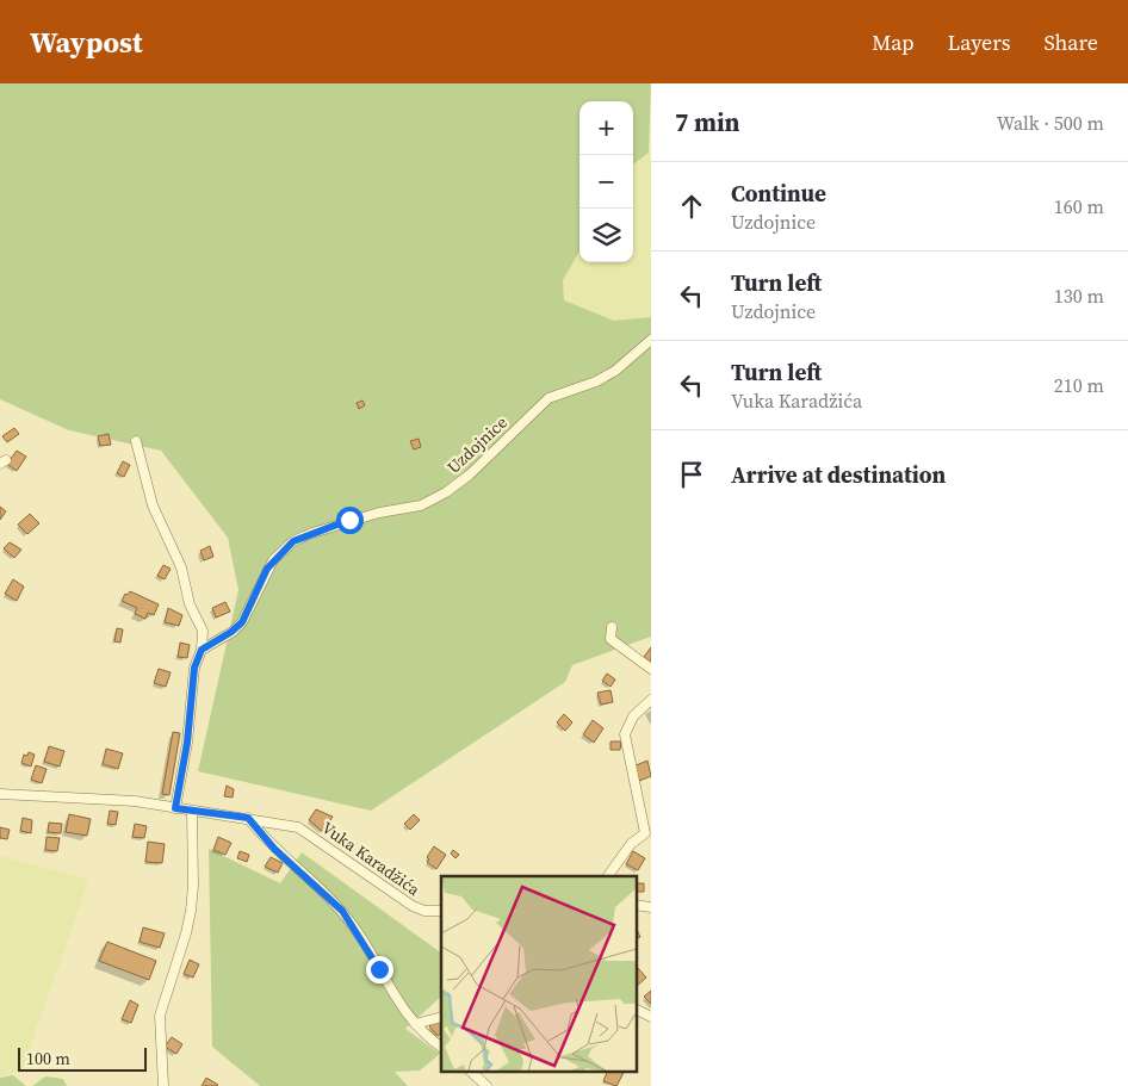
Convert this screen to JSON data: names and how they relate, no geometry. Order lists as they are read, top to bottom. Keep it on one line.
{"streets":{"street":["Uzdojnice","Vuka Karadžića"]},"scale_bar":"100 m","page":{"header":"Waypost","nav":["Map","Layers","Share"],"heading":["7 min","Walk · 500 m"],"map_buttons":["+","−"],"list":[["Continue","Uzdojnice","160 m"],["Turn left","Uzdojnice","130 m"],["Turn left","Vuka Karadžića","210 m"],"Arrive at destination"],"scale":"100 m"}}
